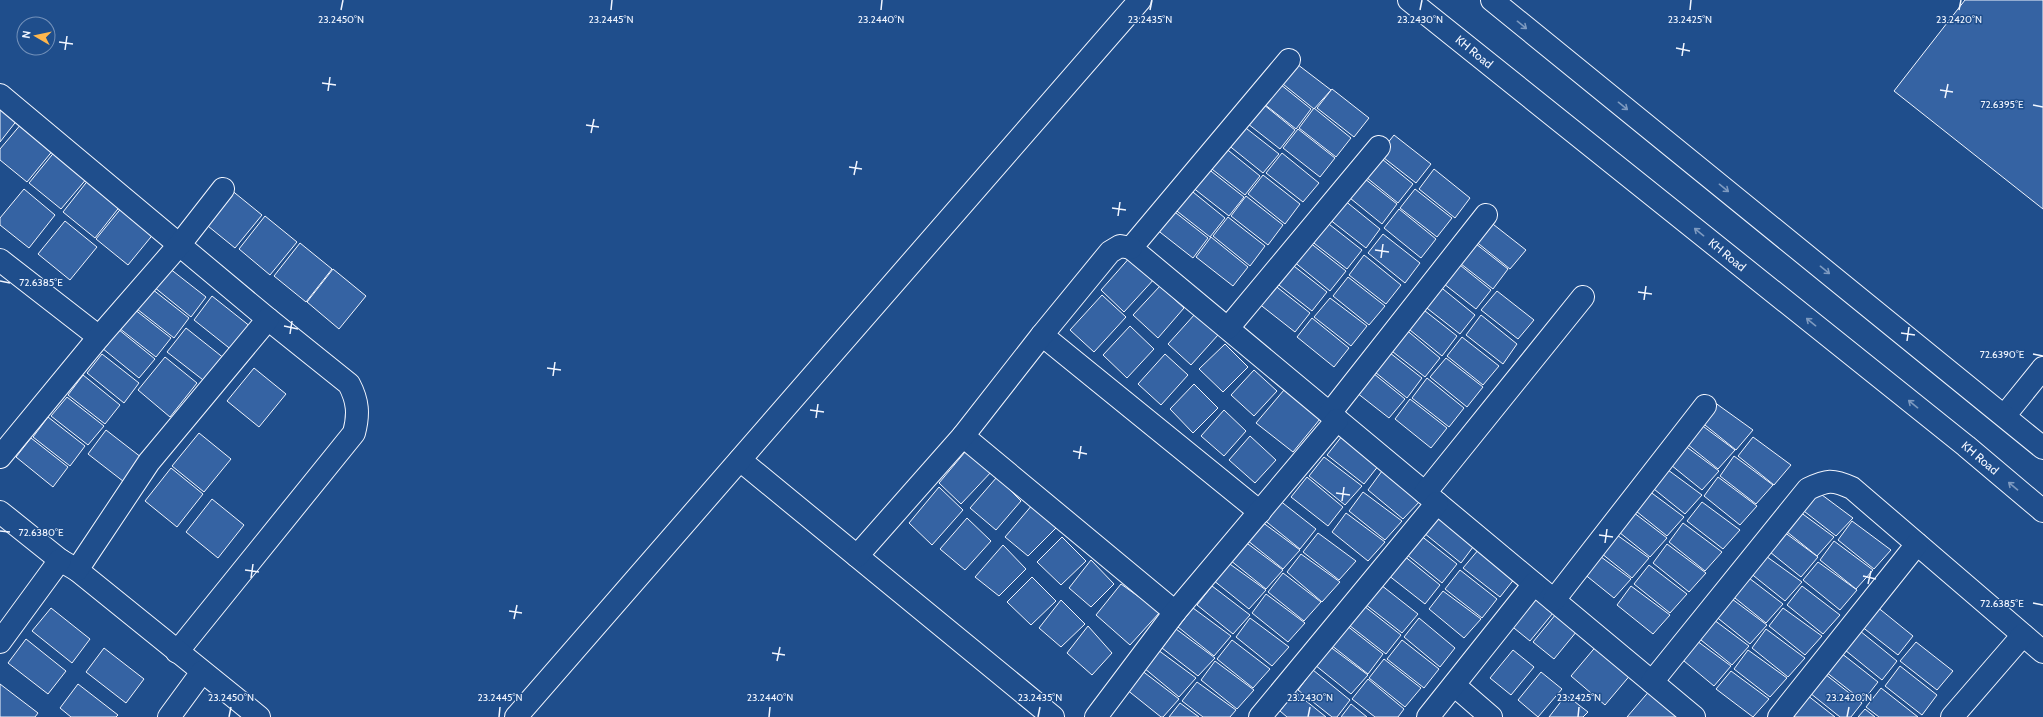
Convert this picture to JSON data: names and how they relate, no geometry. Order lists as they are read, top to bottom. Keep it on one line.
{"streets":{"street":["KH Road"]},"north":"left","coordinates":["23.2450°N","23.2445°N","23.2440°N","23.2435°N","23.2430°N","23.2425°N","23.2420°N","72.6395°E","72.6385°E","72.6390°E","72.6380°E"]}
